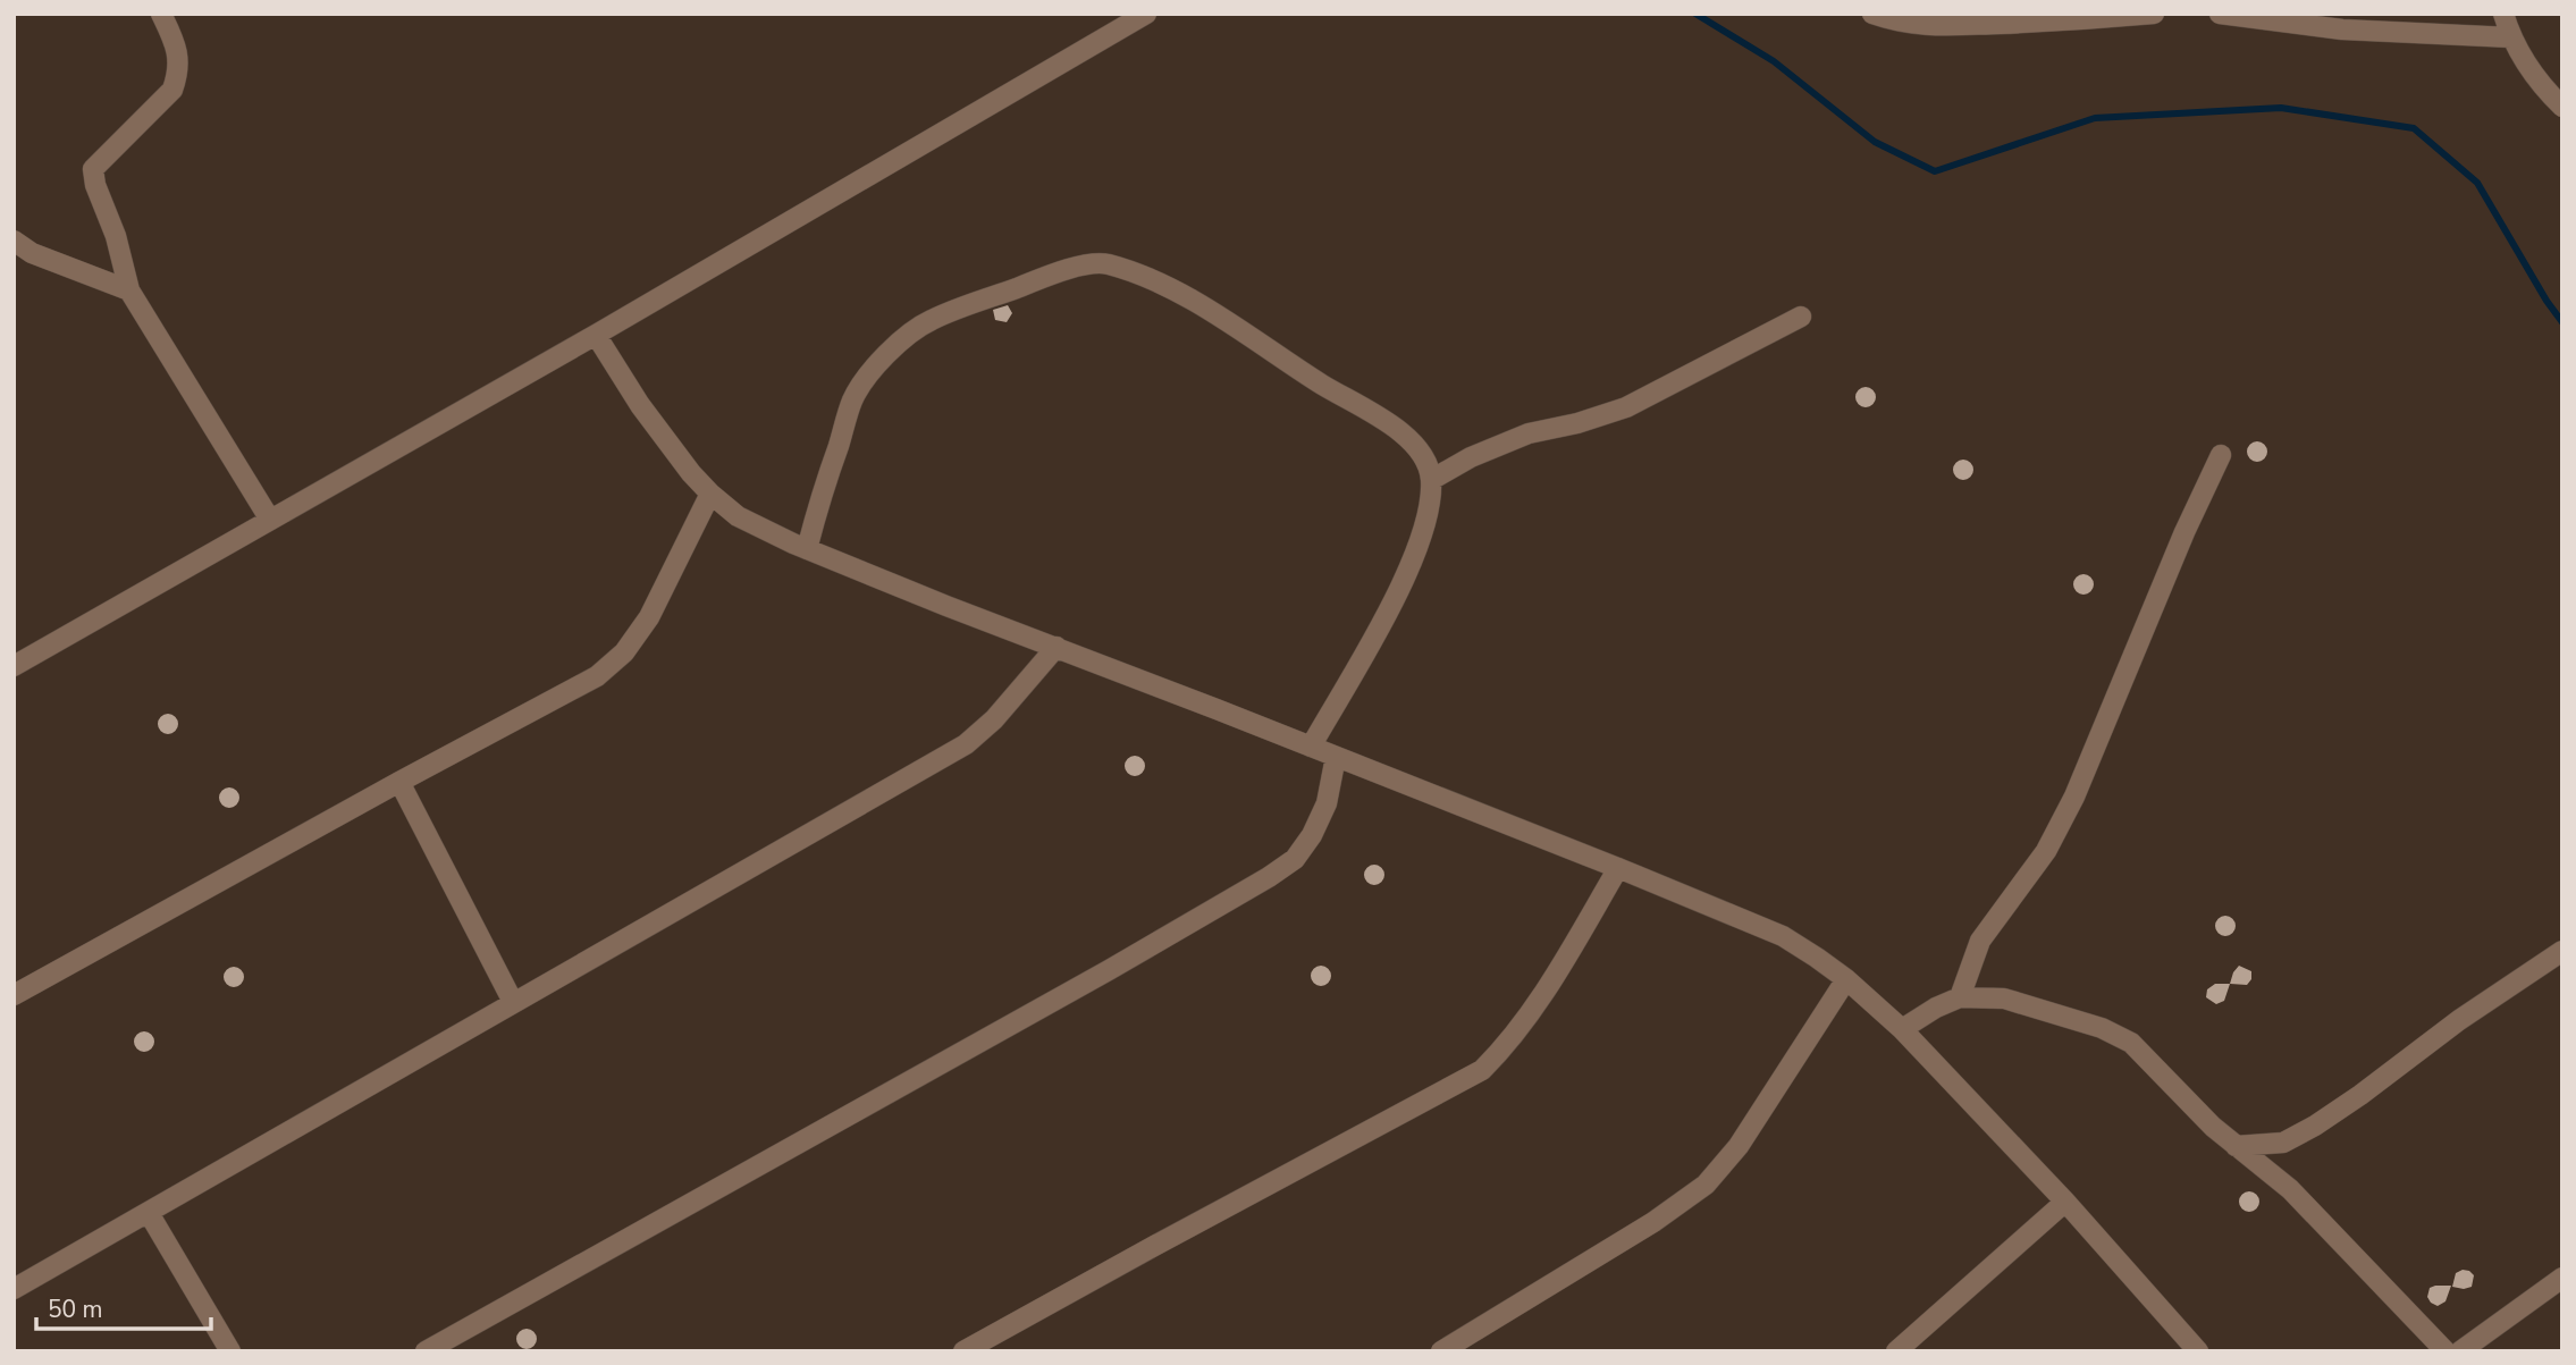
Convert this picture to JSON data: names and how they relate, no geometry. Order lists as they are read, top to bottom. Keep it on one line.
{"scale_bar":"50 m"}
